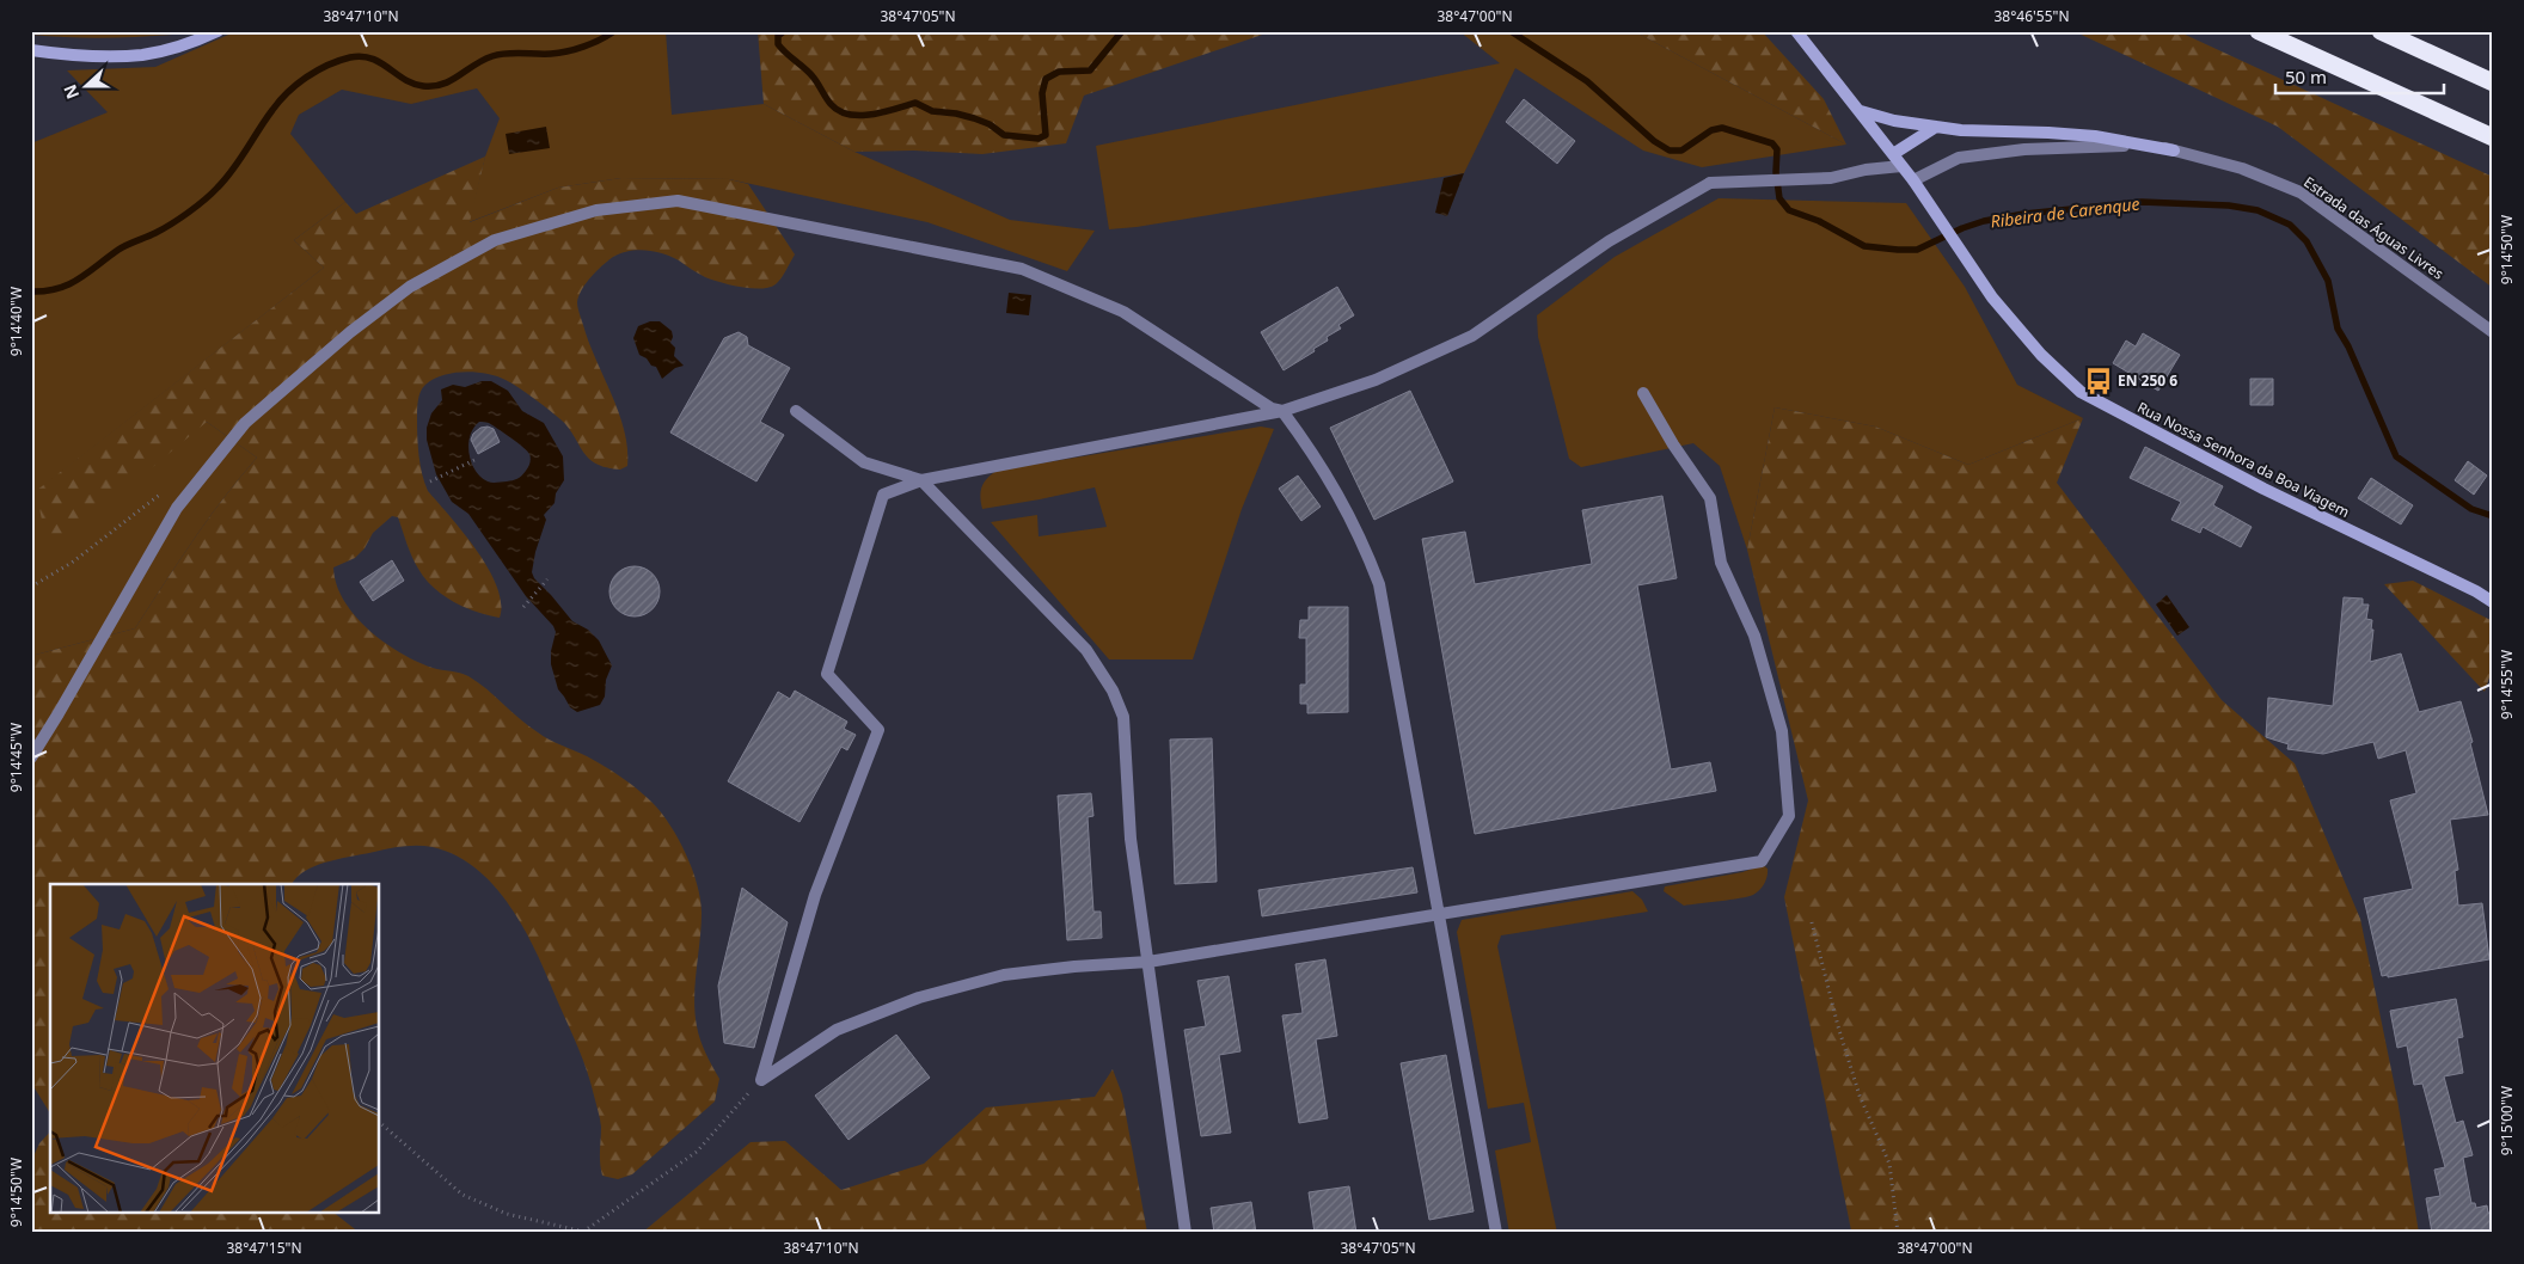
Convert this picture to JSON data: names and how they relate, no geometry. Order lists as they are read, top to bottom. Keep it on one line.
{"streets":{"main road":["Rua Nossa Senhora da Boa Viagem"],"street":["Estrada das Águas Livres"]},"crossings":[["Estrada das Águas Livres","Rua Nossa Senhora da Boa Viagem"]],"water":["Ribeira de Carenque"],"places":{"bus stop":["EN 250 6"]},"scale_bar":"50 m","north":"left","coordinates":["38°47'10\"N","38°47'05\"N","38°47'00\"N","38°46'55\"N","9°14'50\"W","9°14'40\"W","9°14'55\"W","9°14'45\"W","9°15'00\"W","38°47'15\"N"]}
